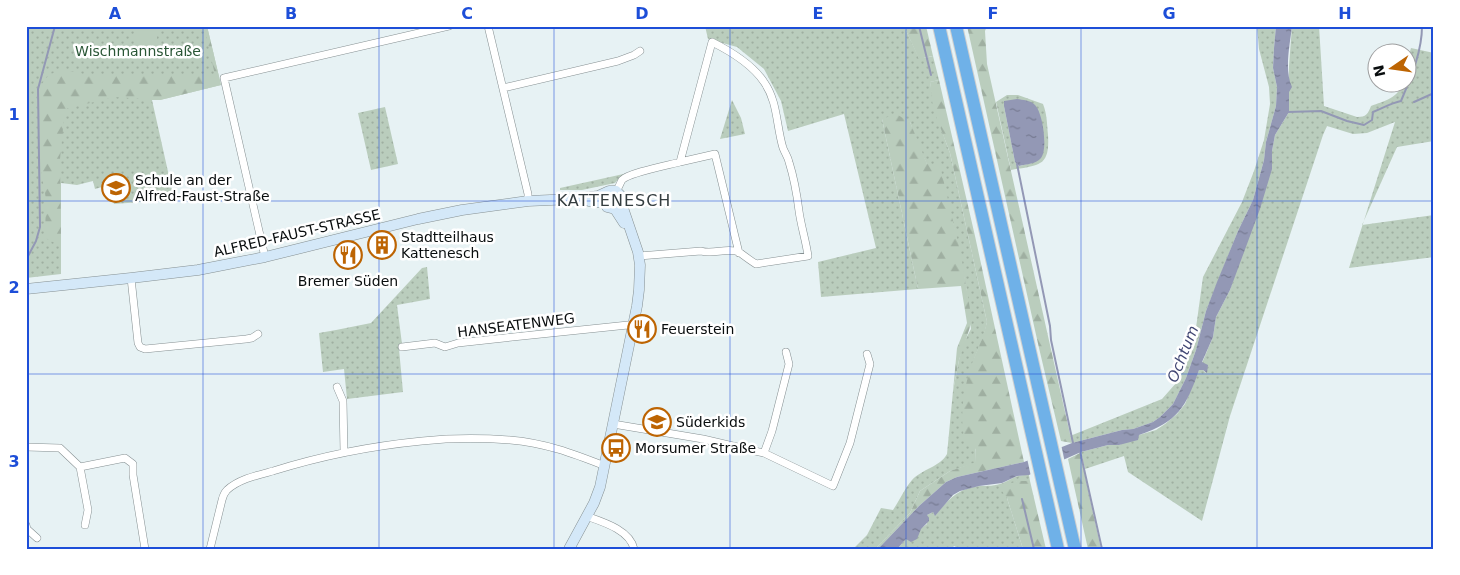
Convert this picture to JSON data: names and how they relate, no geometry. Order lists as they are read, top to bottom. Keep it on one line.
{"streets":{"street":["ALFRED-FAUST-STRASSE","HANSEATENWEG"]},"crossings":[["ALFRED-FAUST-STRASSE","HANSEATENWEG"]],"districts":["KATTENESCH"],"water":["Ochtum"],"parks":["Wischmannstraße"],"places":{"school or university":["Schule an der Alfred-Faust-Straße","Süderkids"],"building":["Stadtteilhaus Kattenesch"],"restaurant":["Bremer Süden","Feuerstein"],"bus stop":["Morsumer Straße"]},"north":"left","grid":{"columns":["A","B","C","D","E","F","G","H"],"rows":["1","2","3"]}}
